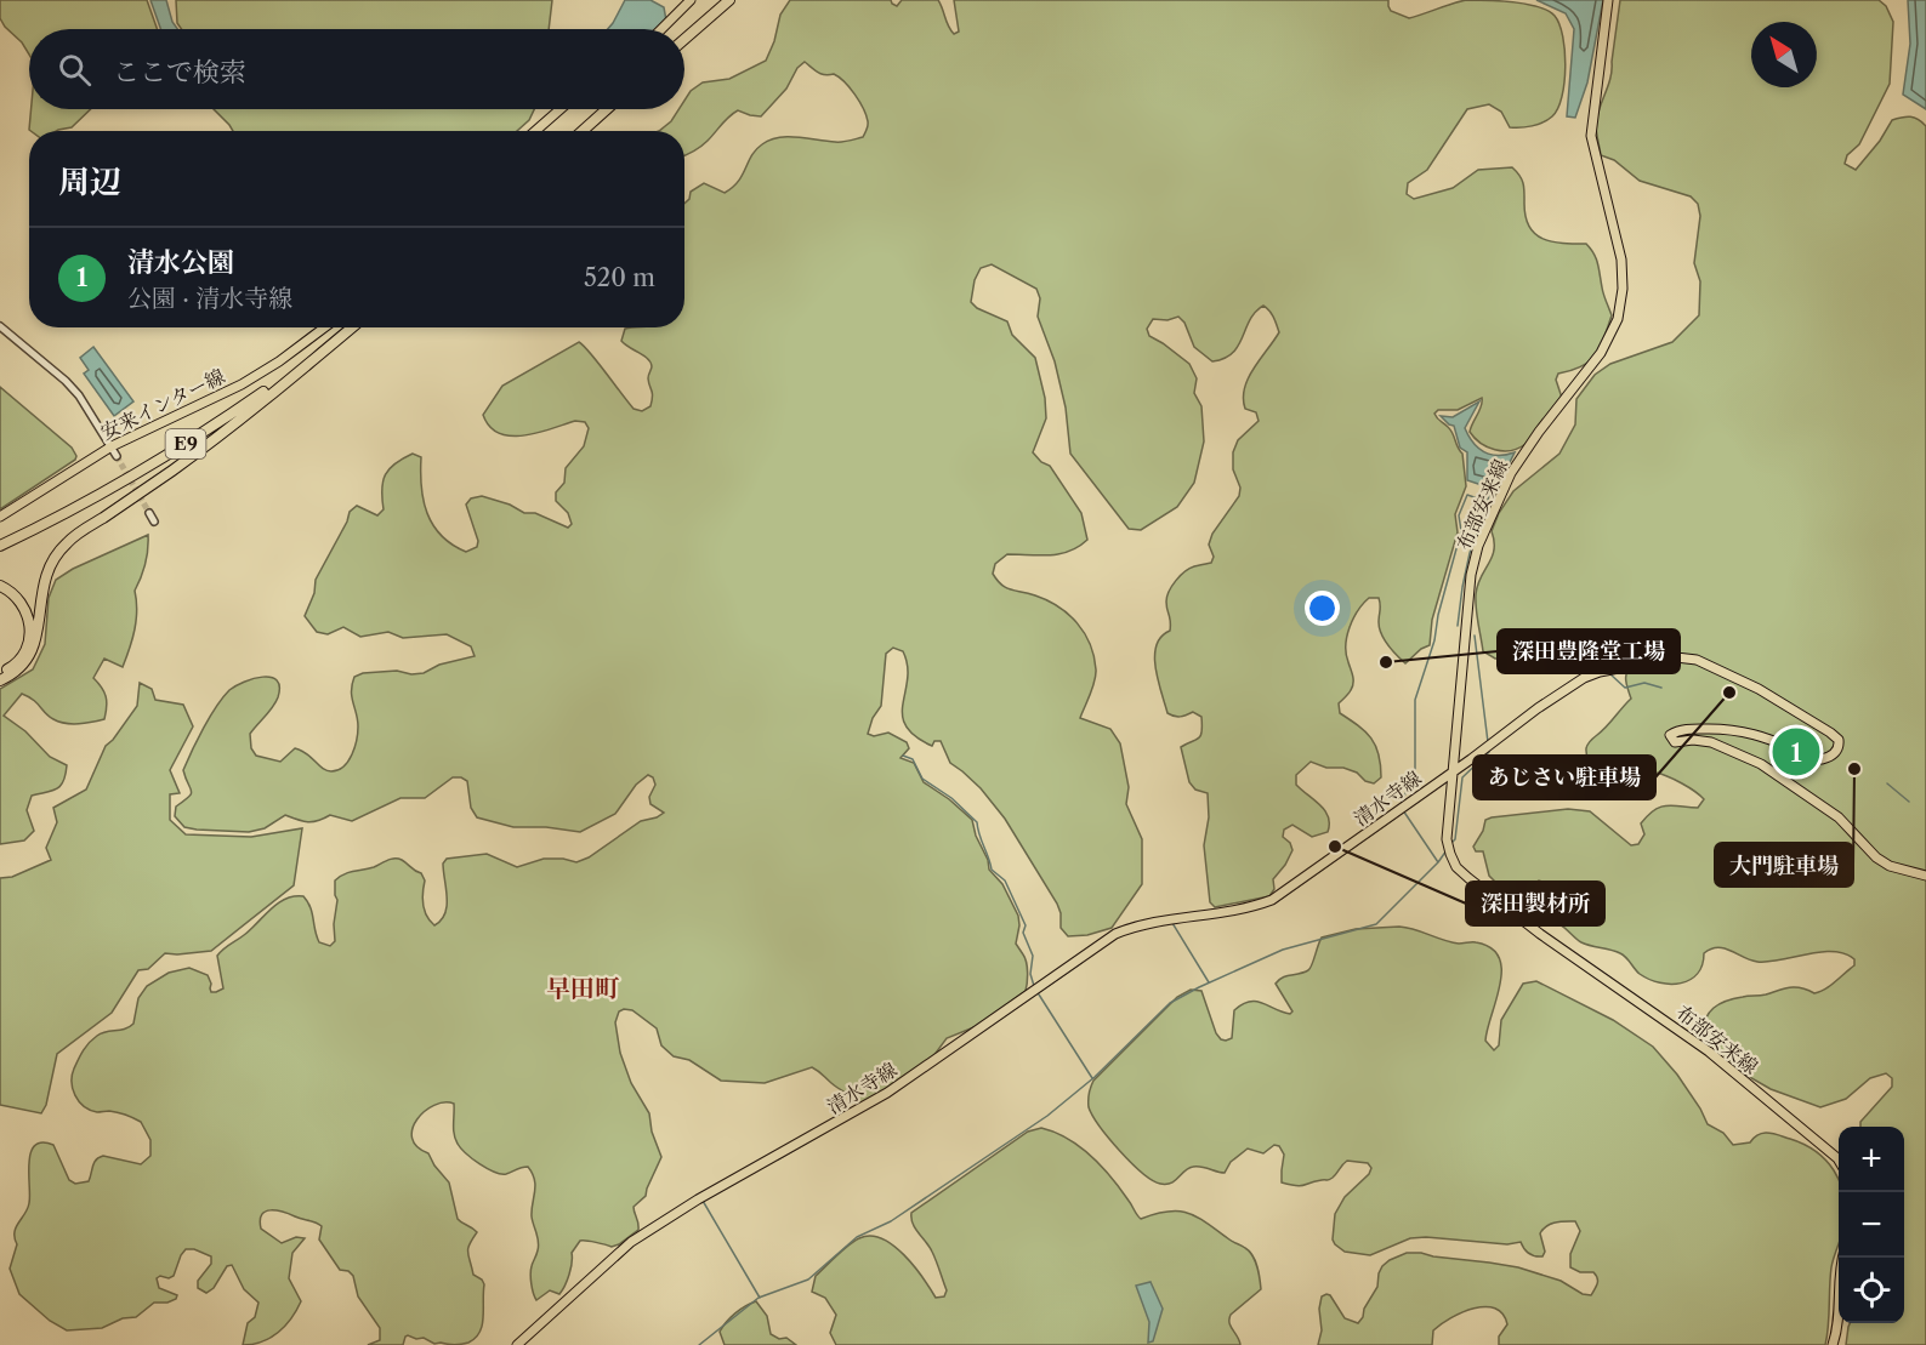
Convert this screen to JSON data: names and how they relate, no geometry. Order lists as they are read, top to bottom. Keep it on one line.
{"streets":{"highway":["E9"],"main road":["安来インター線","布部安来線","清水寺線"]},"crossings":[["布部安来線","清水寺線"]],"districts":["早田町"],"places":["深田豊隆堂工場","あじさい駐車場","大門駐車場","深田製材所"],"north":"top left","page":{"search":"ここで検索","heading":"周辺","list":[{"mark":"1","name":"清水公園","note":"公園 · 清水寺線","value":"520 m"}],"pins":"1","map_buttons":["+","−"]}}
